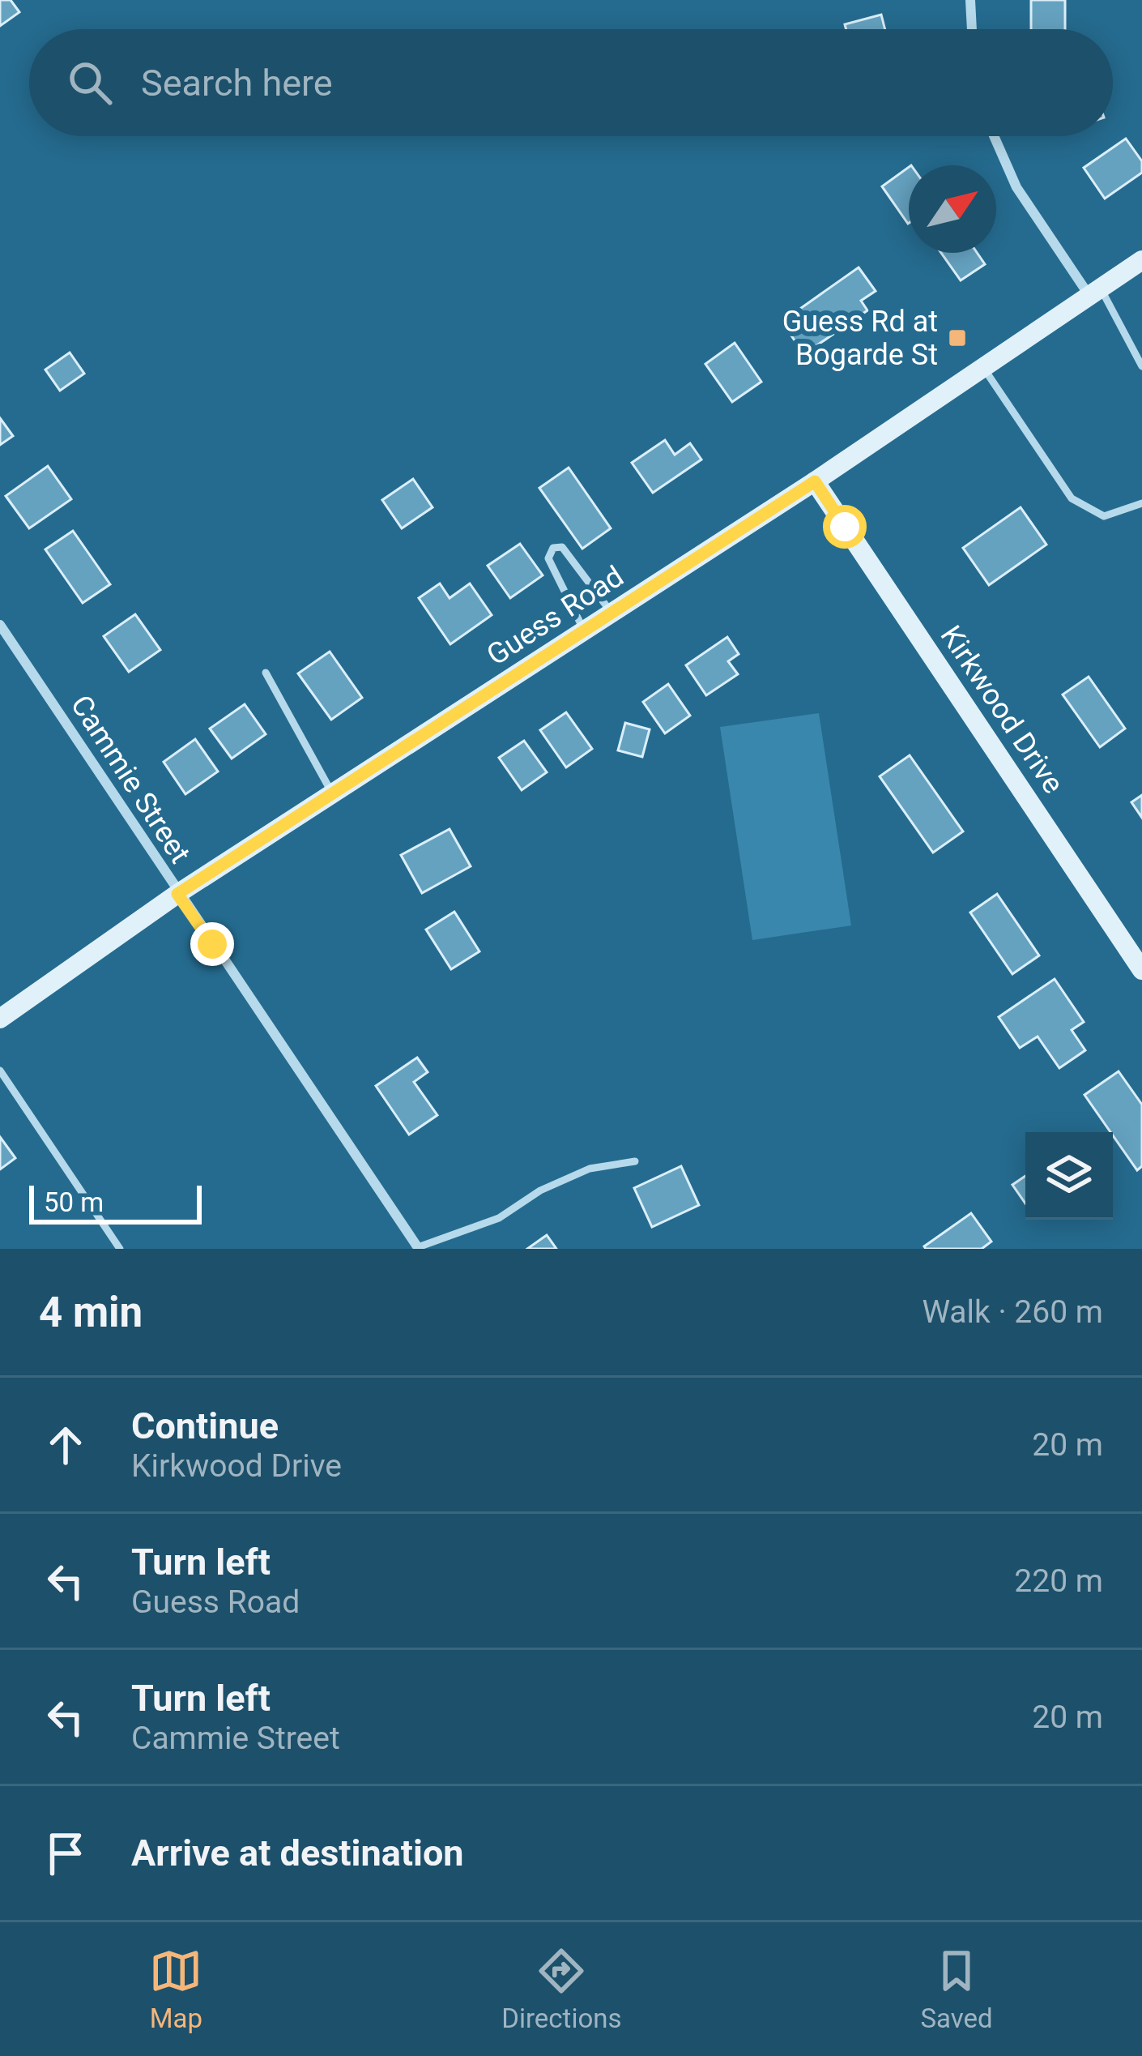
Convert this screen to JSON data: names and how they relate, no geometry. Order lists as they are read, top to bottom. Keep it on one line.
{"streets":{"main road":["Guess Road","Kirkwood Drive"],"street":["Cammie Street"]},"crossings":[["Guess Road","Kirkwood Drive"],["Guess Road","Cammie Street"]],"places":{"transit":["Guess Rd at Bogarde St"]},"scale_bar":"50 m","north":"top right","page":{"search":"Search here","scale":"50 m","heading":["4 min","Walk · 260 m"],"list":[["Continue","Kirkwood Drive","20 m"],["Turn left","Guess Road","220 m"],["Turn left","Cammie Street","20 m"],"Arrive at destination"],"nav":["Map","Directions","Saved"]}}
